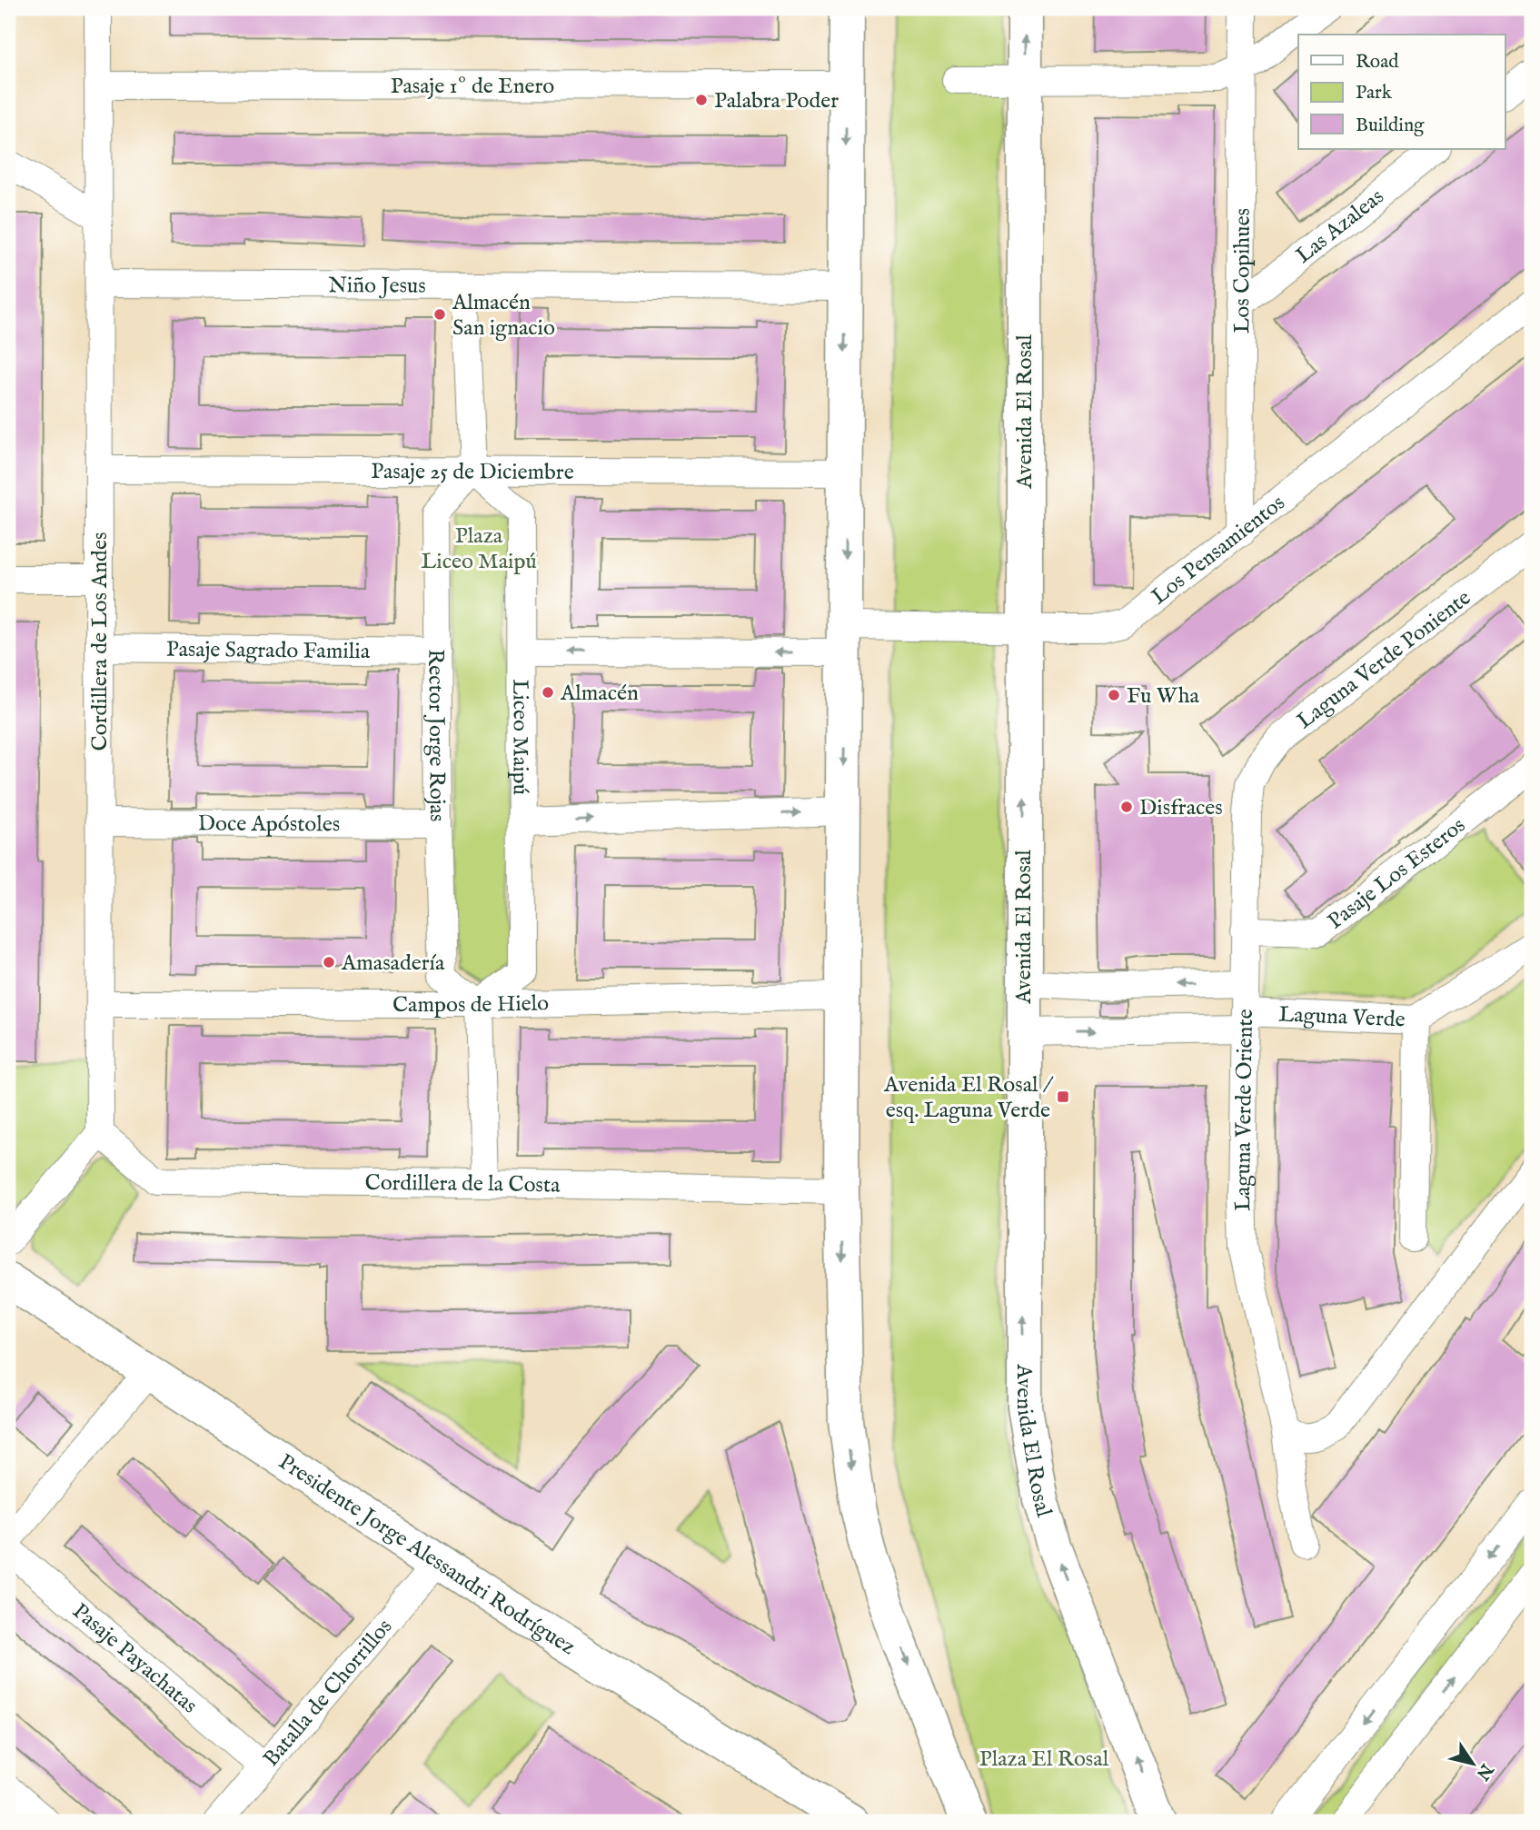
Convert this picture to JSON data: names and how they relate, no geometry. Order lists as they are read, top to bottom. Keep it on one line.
{"streets":{"street":["Pasaje 1º de Enero","Las Azaleas","Los Copihues","Niño Jesus","Avenida El Rosal","Pasaje 25 de Diciembre","Los Pensamientos","Cordillera de Los Andes","Pasaje Sagrado Familia","Laguna Verde Poniente","Rector Jorge Rojas","Liceo Maipú","Doce Apóstoles","Pasaje Los Esteros","Campos de Hielo","Laguna Verde","Laguna Verde Oriente","Cordillera de la Costa","Presidente Jorge Alessandri Rodríguez","Pasaje Payachatas","Batalla de Chorrillos"]},"crossings":[["Pasaje 1º de Enero","Cordillera de Los Andes"],["Las Azaleas","Los Copihues"],["Los Copihues","Los Pensamientos"],["Niño Jesus","Cordillera de Los Andes"],["Avenida El Rosal","Los Pensamientos"],["Avenida El Rosal","Laguna Verde"],["Pasaje 25 de Diciembre","Cordillera de Los Andes"],["Pasaje 25 de Diciembre","Rector Jorge Rojas"],["Pasaje 25 de Diciembre","Liceo Maipú"],["Cordillera de Los Andes","Pasaje Sagrado Familia"],["Cordillera de Los Andes","Doce Apóstoles"],["Cordillera de Los Andes","Campos de Hielo"],["Cordillera de Los Andes","Cordillera de la Costa"],["Pasaje Sagrado Familia","Rector Jorge Rojas"],["Laguna Verde Poniente","Laguna Verde Oriente"],["Rector Jorge Rojas","Liceo Maipú"],["Rector Jorge Rojas","Doce Apóstoles"],["Rector Jorge Rojas","Campos de Hielo"],["Liceo Maipú","Campos de Hielo"],["Pasaje Los Esteros","Laguna Verde Oriente"],["Laguna Verde","Laguna Verde Oriente"],["Presidente Jorge Alessandri Rodríguez","Batalla de Chorrillos"],["Pasaje Payachatas","Batalla de Chorrillos"]],"parks":["Plaza Liceo Maipú","Plaza El Rosal"],"places":{"other":["Palabra Poder","Almacén San ignacio","Almacén","Fu Wha","Disfraces","Amasadería"],"transit":["Avenida El Rosal / esq. Laguna Verde"]},"legend":["Road","Park","Building"],"north":"bottom right"}
